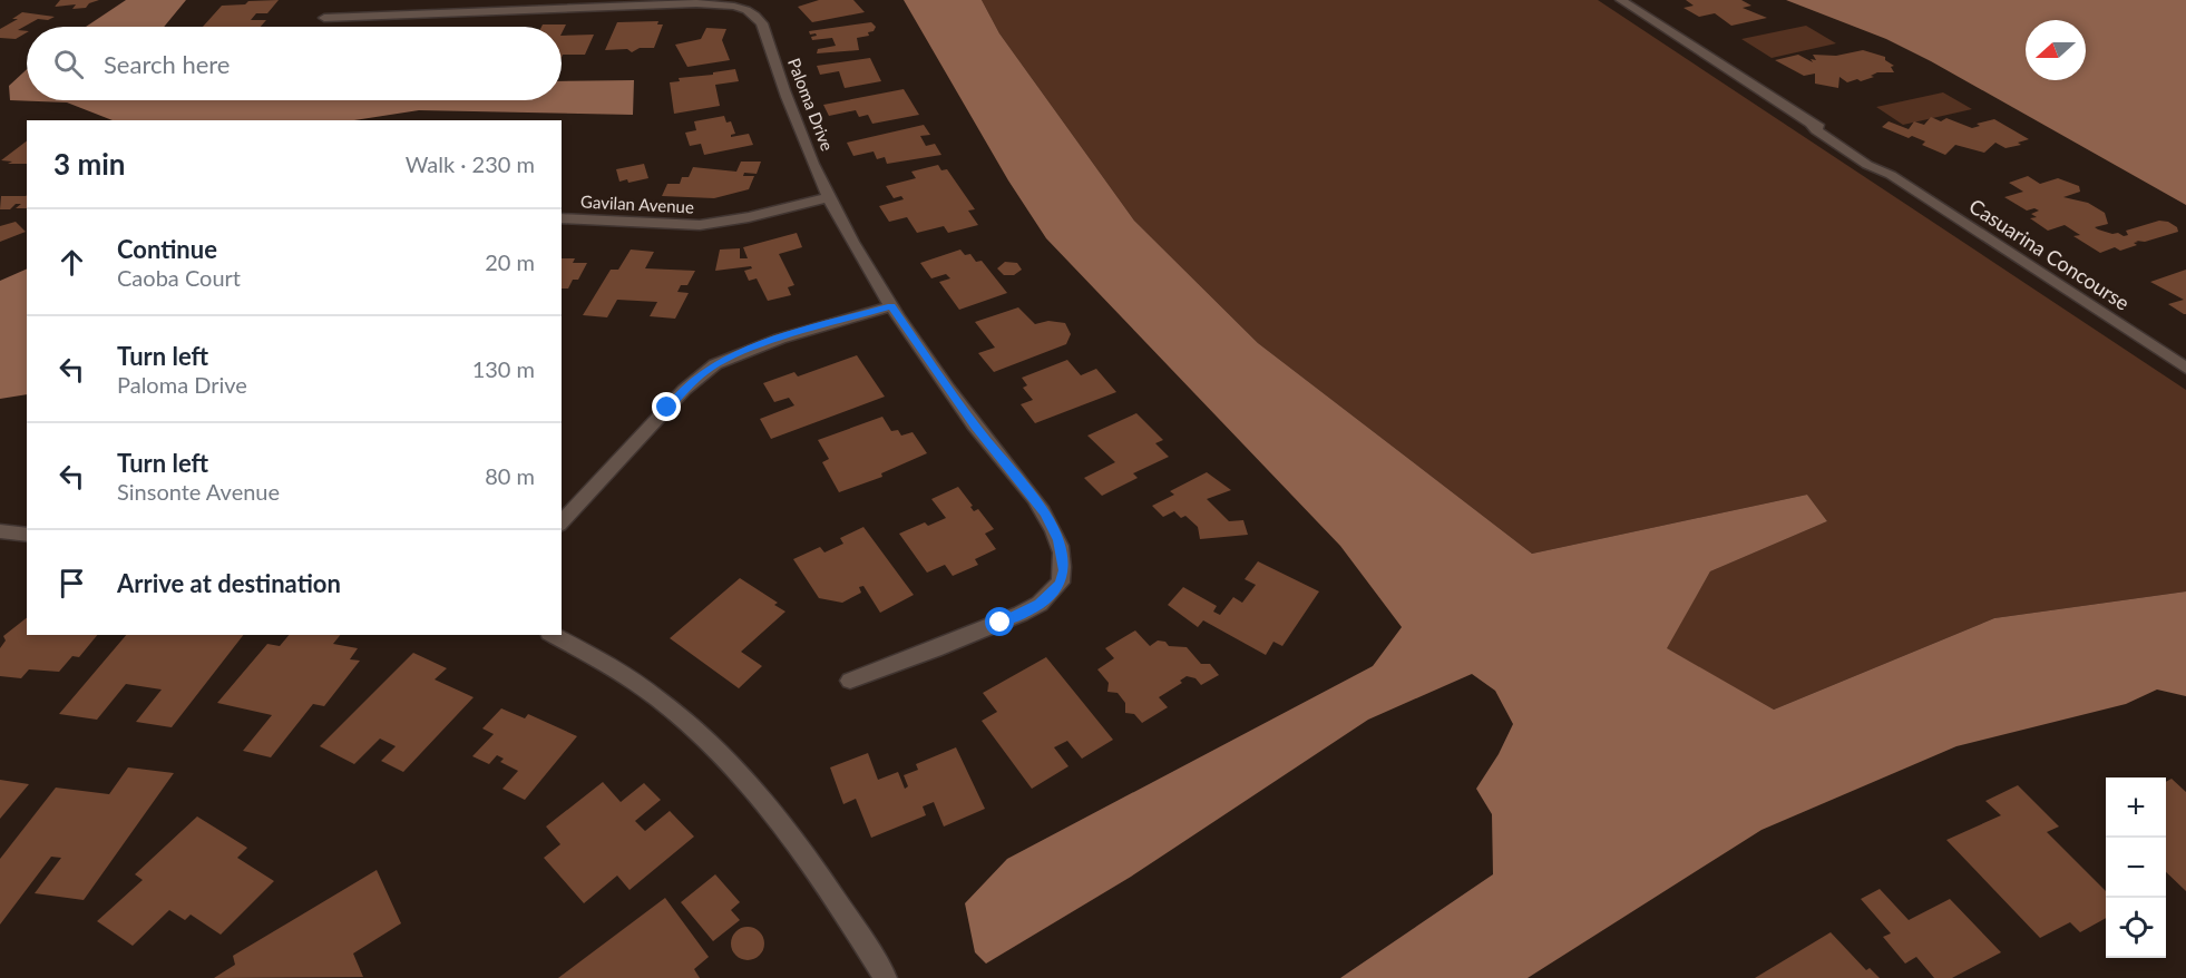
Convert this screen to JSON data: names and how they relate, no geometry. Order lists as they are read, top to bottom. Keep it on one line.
{"streets":{"street":["Paloma Drive","Gavilan Avenue","Casuarina Concourse"]},"crossings":[["Paloma Drive","Gavilan Avenue"]],"north":"left","page":{"search":"Search here","heading":["3 min","Walk · 230 m"],"list":[["Continue","Caoba Court","20 m"],["Turn left","Paloma Drive","130 m"],["Turn left","Sinsonte Avenue","80 m"],"Arrive at destination"],"map_buttons":["+","−"]}}
